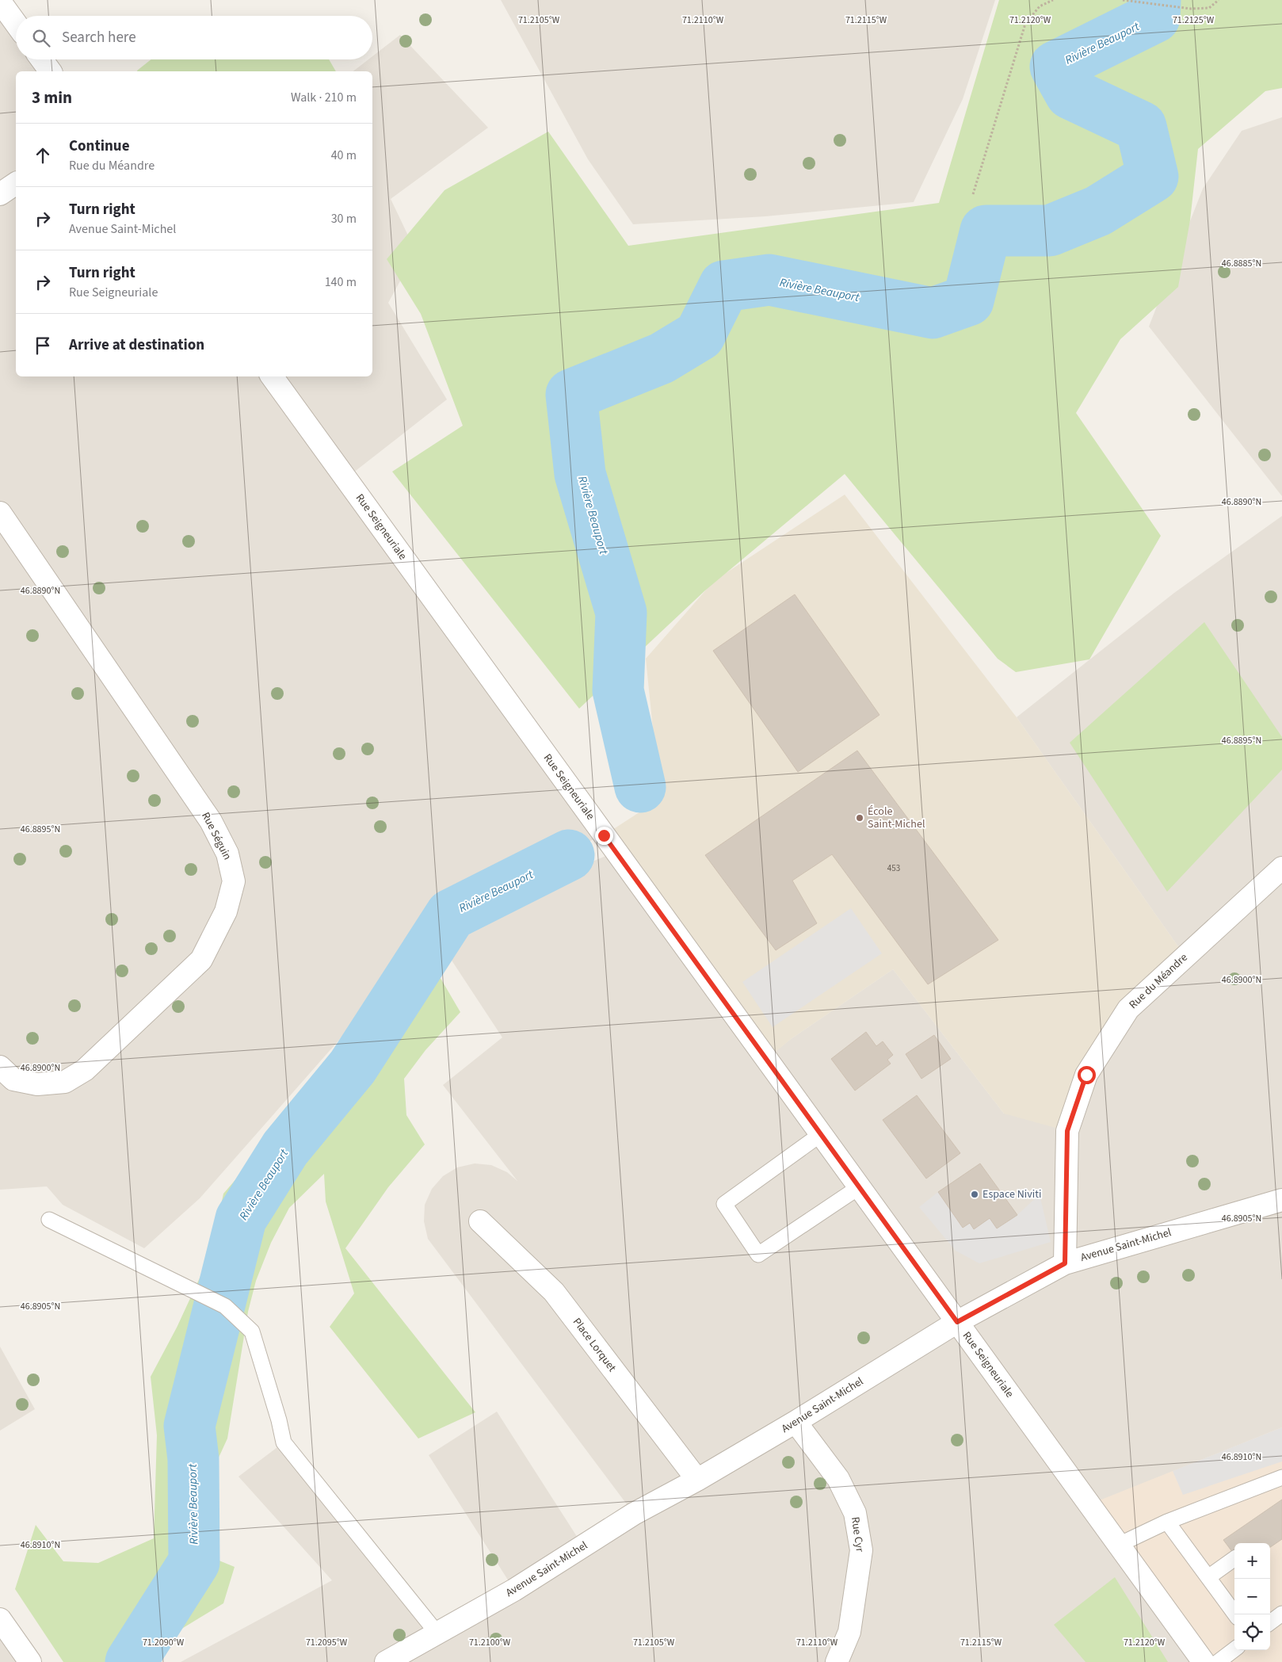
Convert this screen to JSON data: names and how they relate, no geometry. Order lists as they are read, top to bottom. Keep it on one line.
{"streets":{"street":["Rue Seigneuriale","Rue Séguin","Rue du Méandre","Avenue Saint-Michel","Place Lorquet","Rue Cyr"]},"crossings":[["Rue Seigneuriale","Avenue Saint-Michel"],["Rue du Méandre","Avenue Saint-Michel"],["Avenue Saint-Michel","Place Lorquet"],["Avenue Saint-Michel","Rue Cyr"]],"water":["Rivière Beauport"],"places":["École Saint-Michel","Espace Niviti"],"house_numbers":["453"],"page":{"search":"Search here","heading":["3 min","Walk · 210 m"],"list":[["Continue","Rue du Méandre","40 m"],["Turn right","Avenue Saint-Michel","30 m"],["Turn right","Rue Seigneuriale","140 m"],"Arrive at destination"],"map_buttons":["+","−"]},"coordinates":["71.2105°W","71.2110°W","71.2115°W","71.2120°W","71.2125°W","46.8885°N","46.8890°N","46.8895°N","46.8900°N","46.8905°N","46.8910°N","71.2090°W","71.2095°W","71.2100°W"]}
